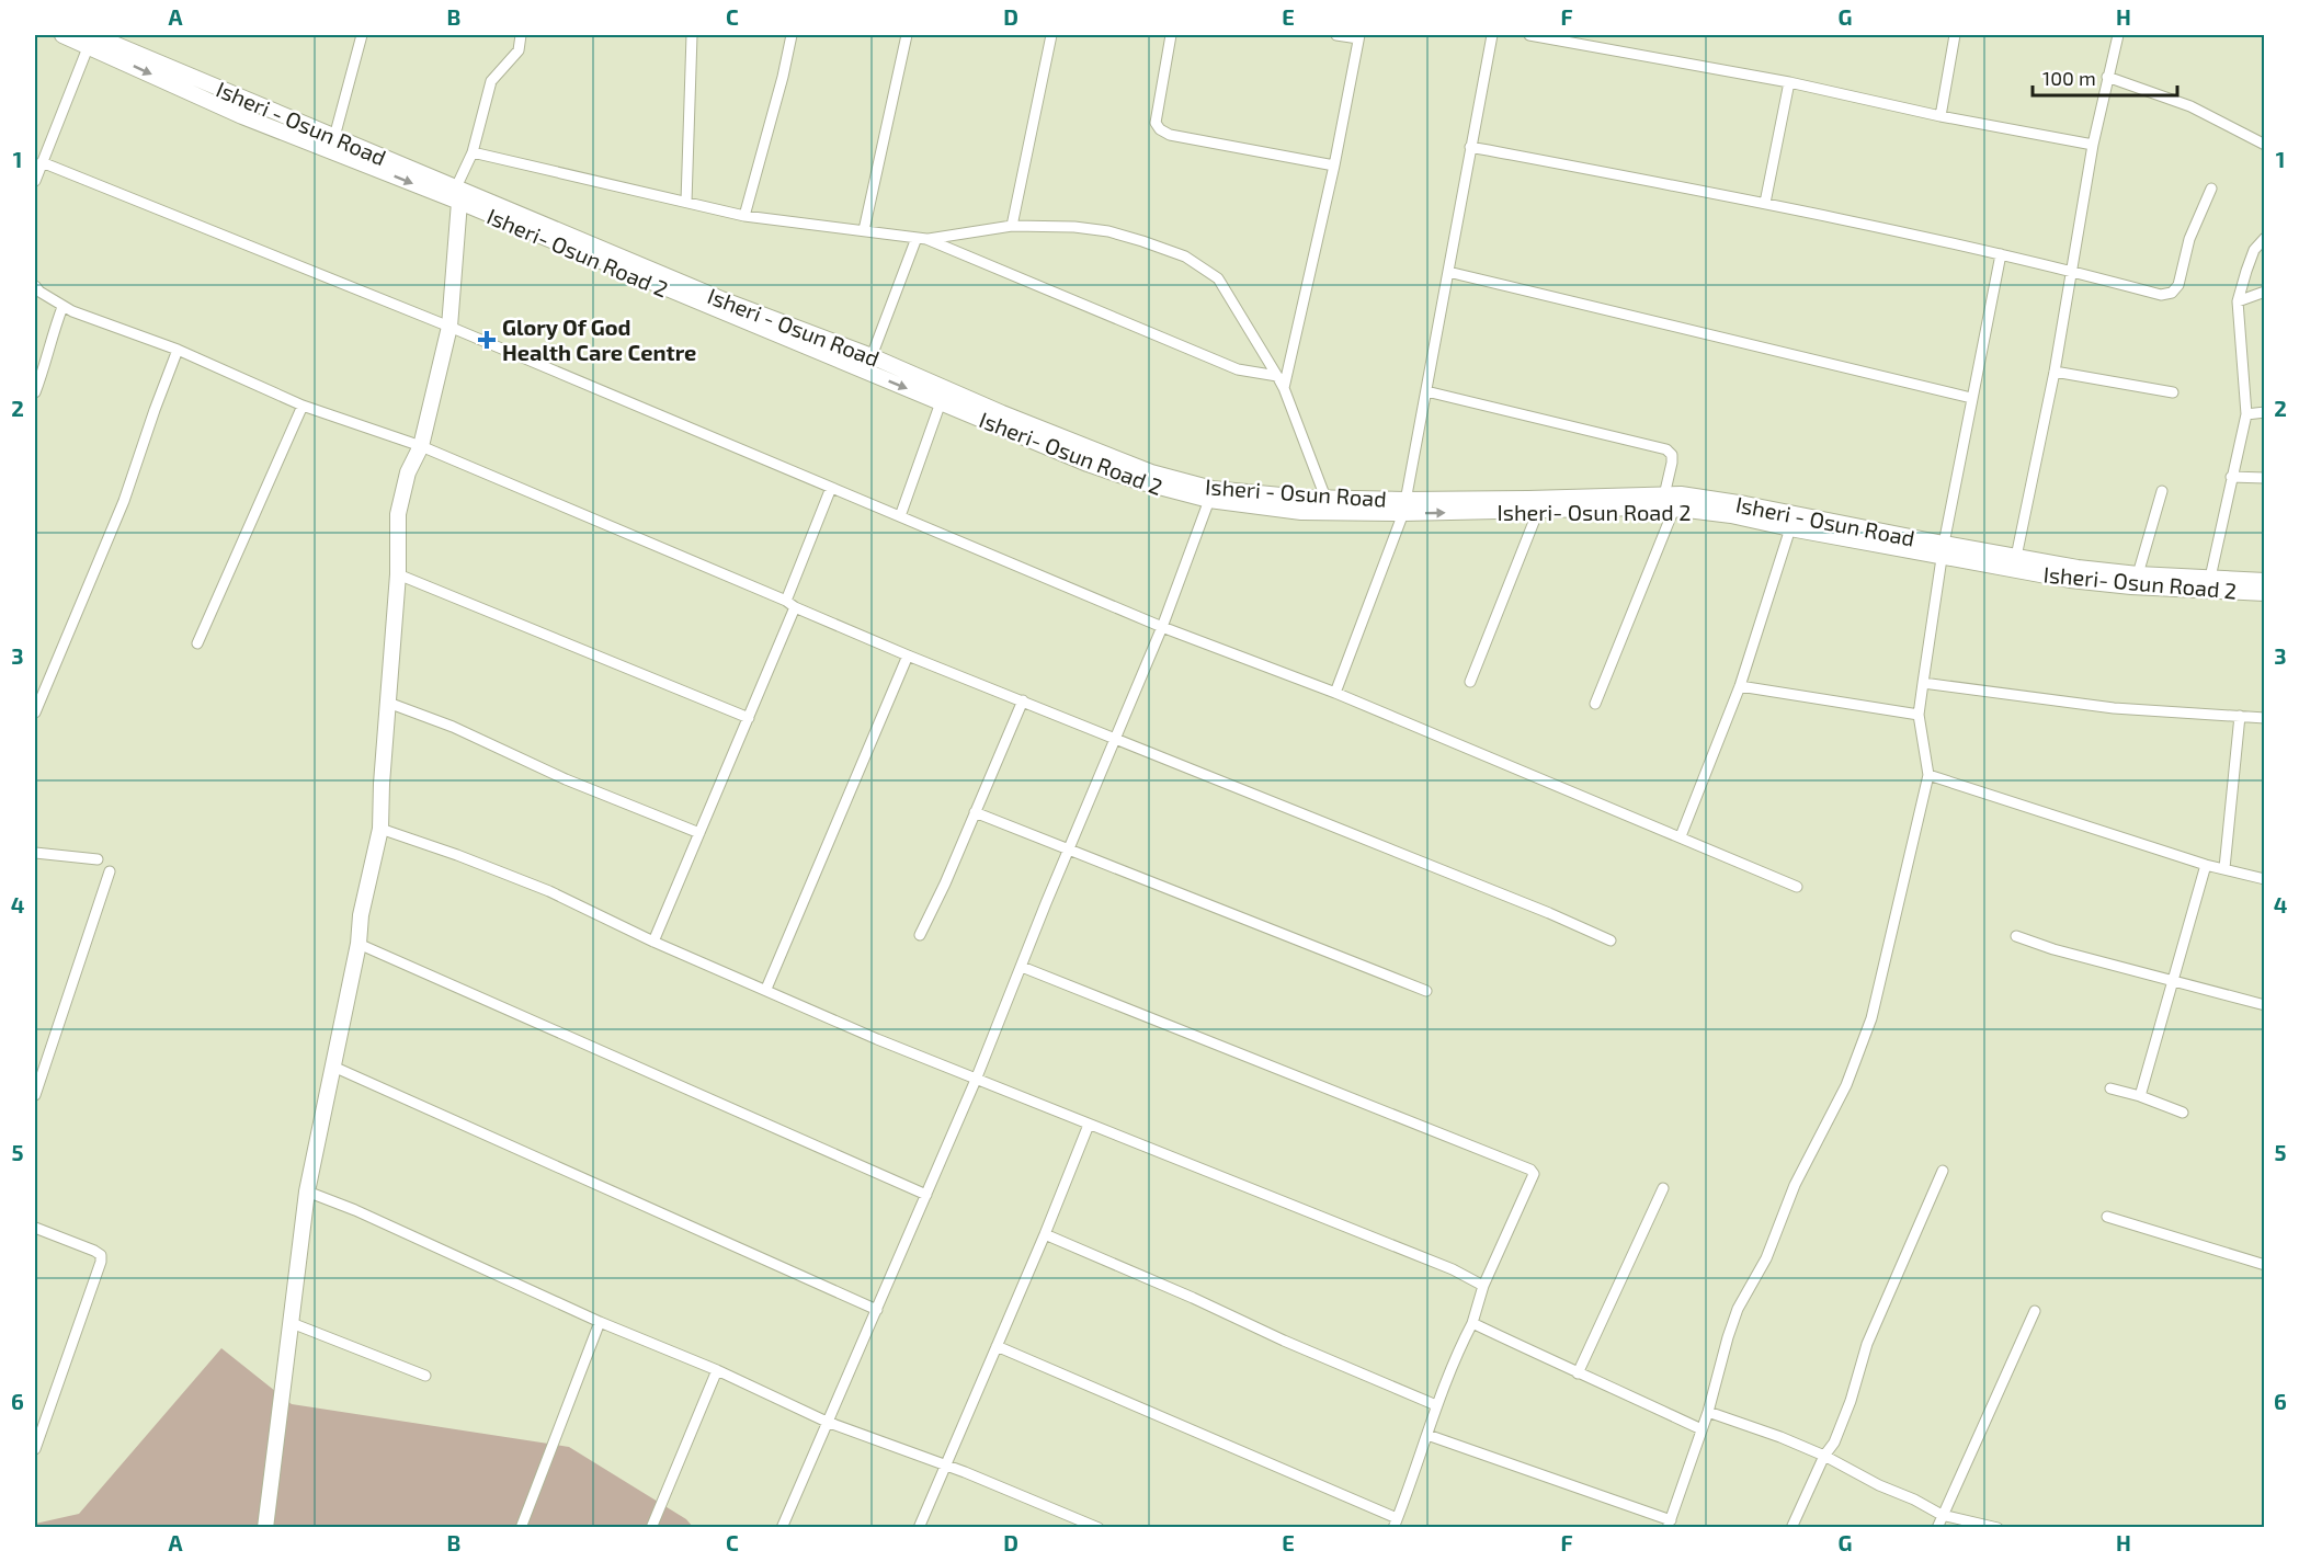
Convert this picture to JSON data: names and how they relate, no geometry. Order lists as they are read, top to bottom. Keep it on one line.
{"streets":{"main road":["Isheri - Osun Road","Isheri- Osun Road 2"]},"crossings":[["Isheri - Osun Road","Isheri- Osun Road 2"]],"one_way":["Isheri- Osun Road 2"],"places":{"health":["Glory Of God Health Care Centre"]},"scale_bar":"100 m","grid":{"columns":["A","B","C","D","E","F","G","H"],"rows":["1","2","3","4","5","6"]}}
